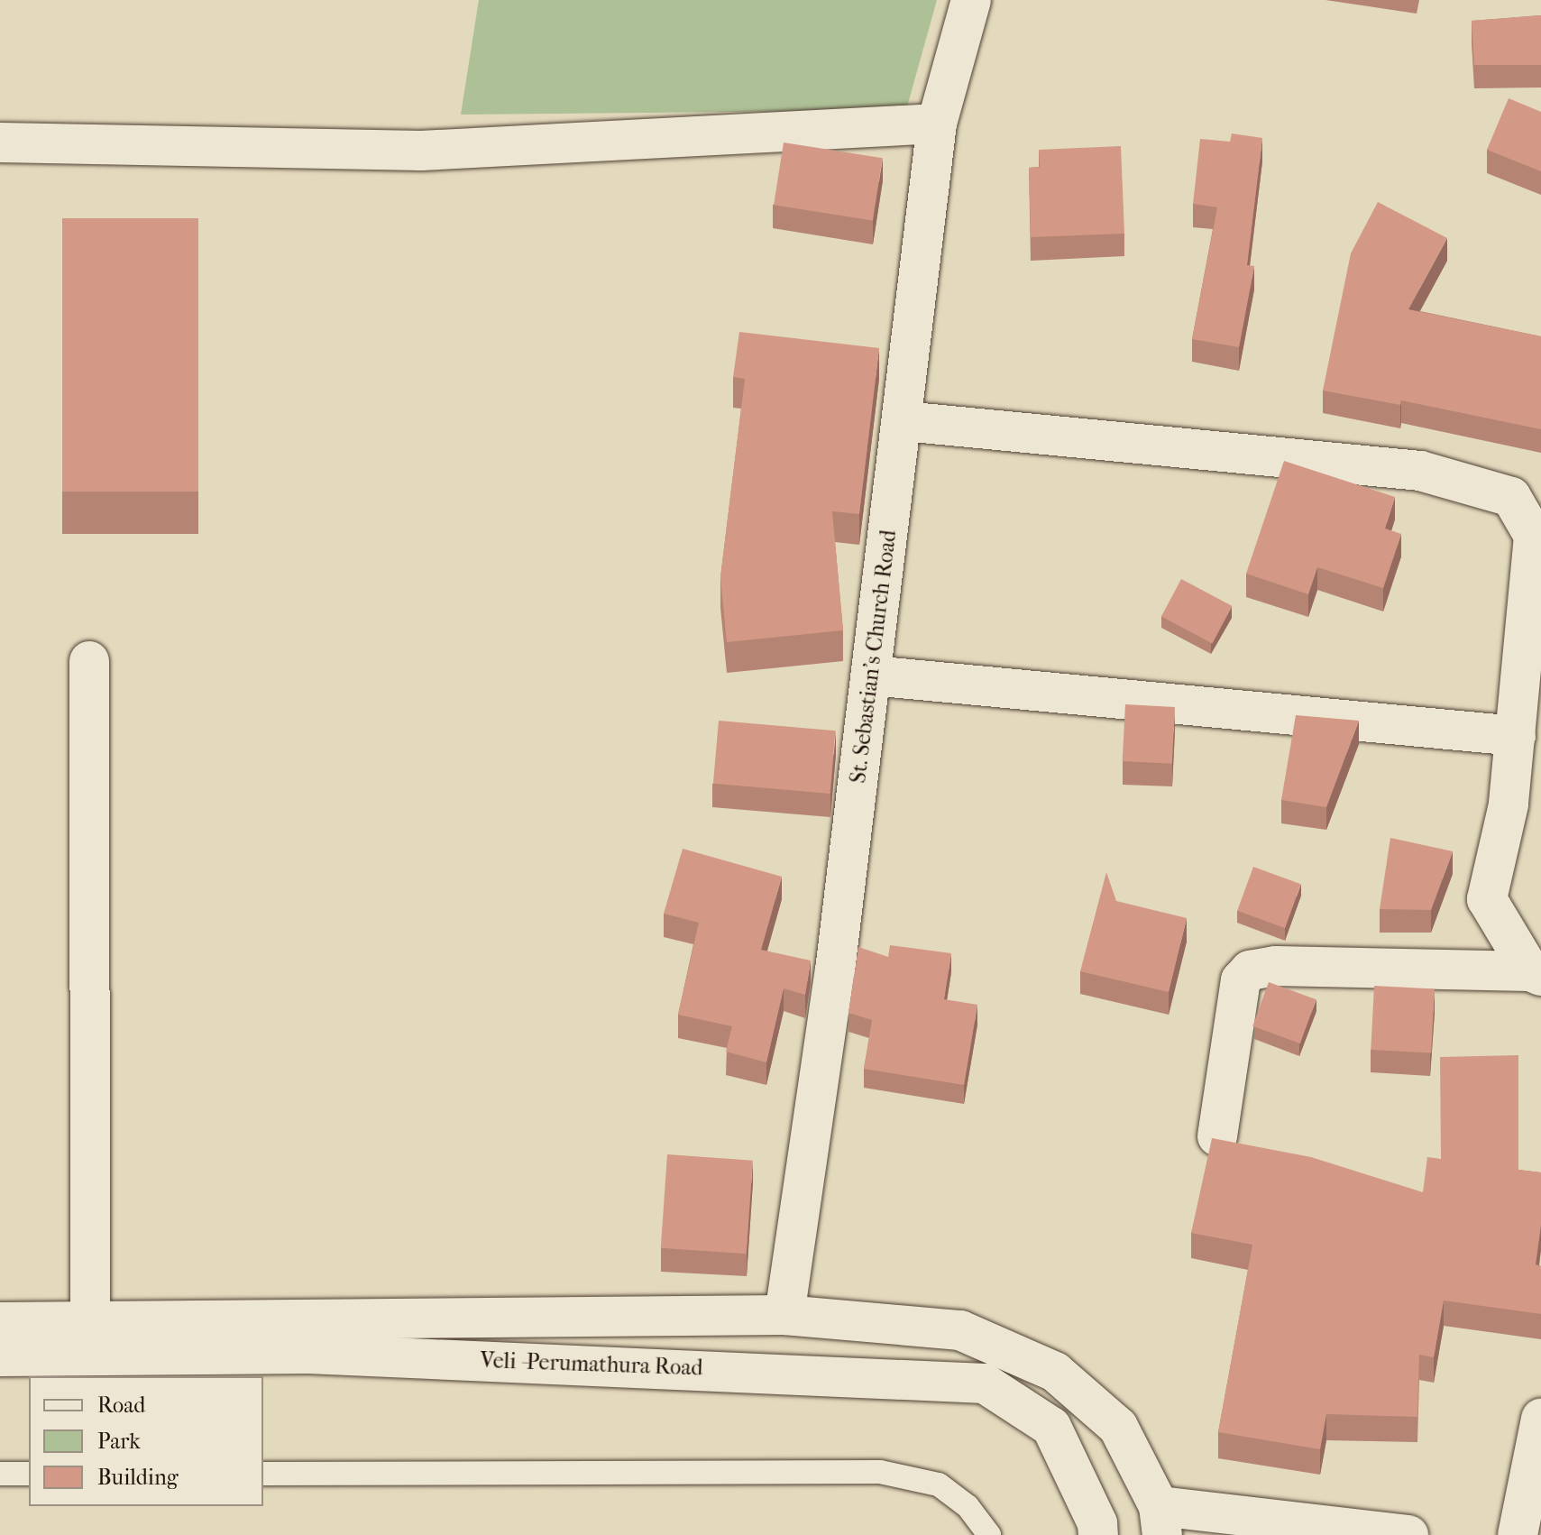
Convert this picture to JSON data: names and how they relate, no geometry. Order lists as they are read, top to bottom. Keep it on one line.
{"streets":{"street":["St. Sebastian's Church Road","Veli -Perumathura Road"]},"legend":["Road","Park","Building"]}
